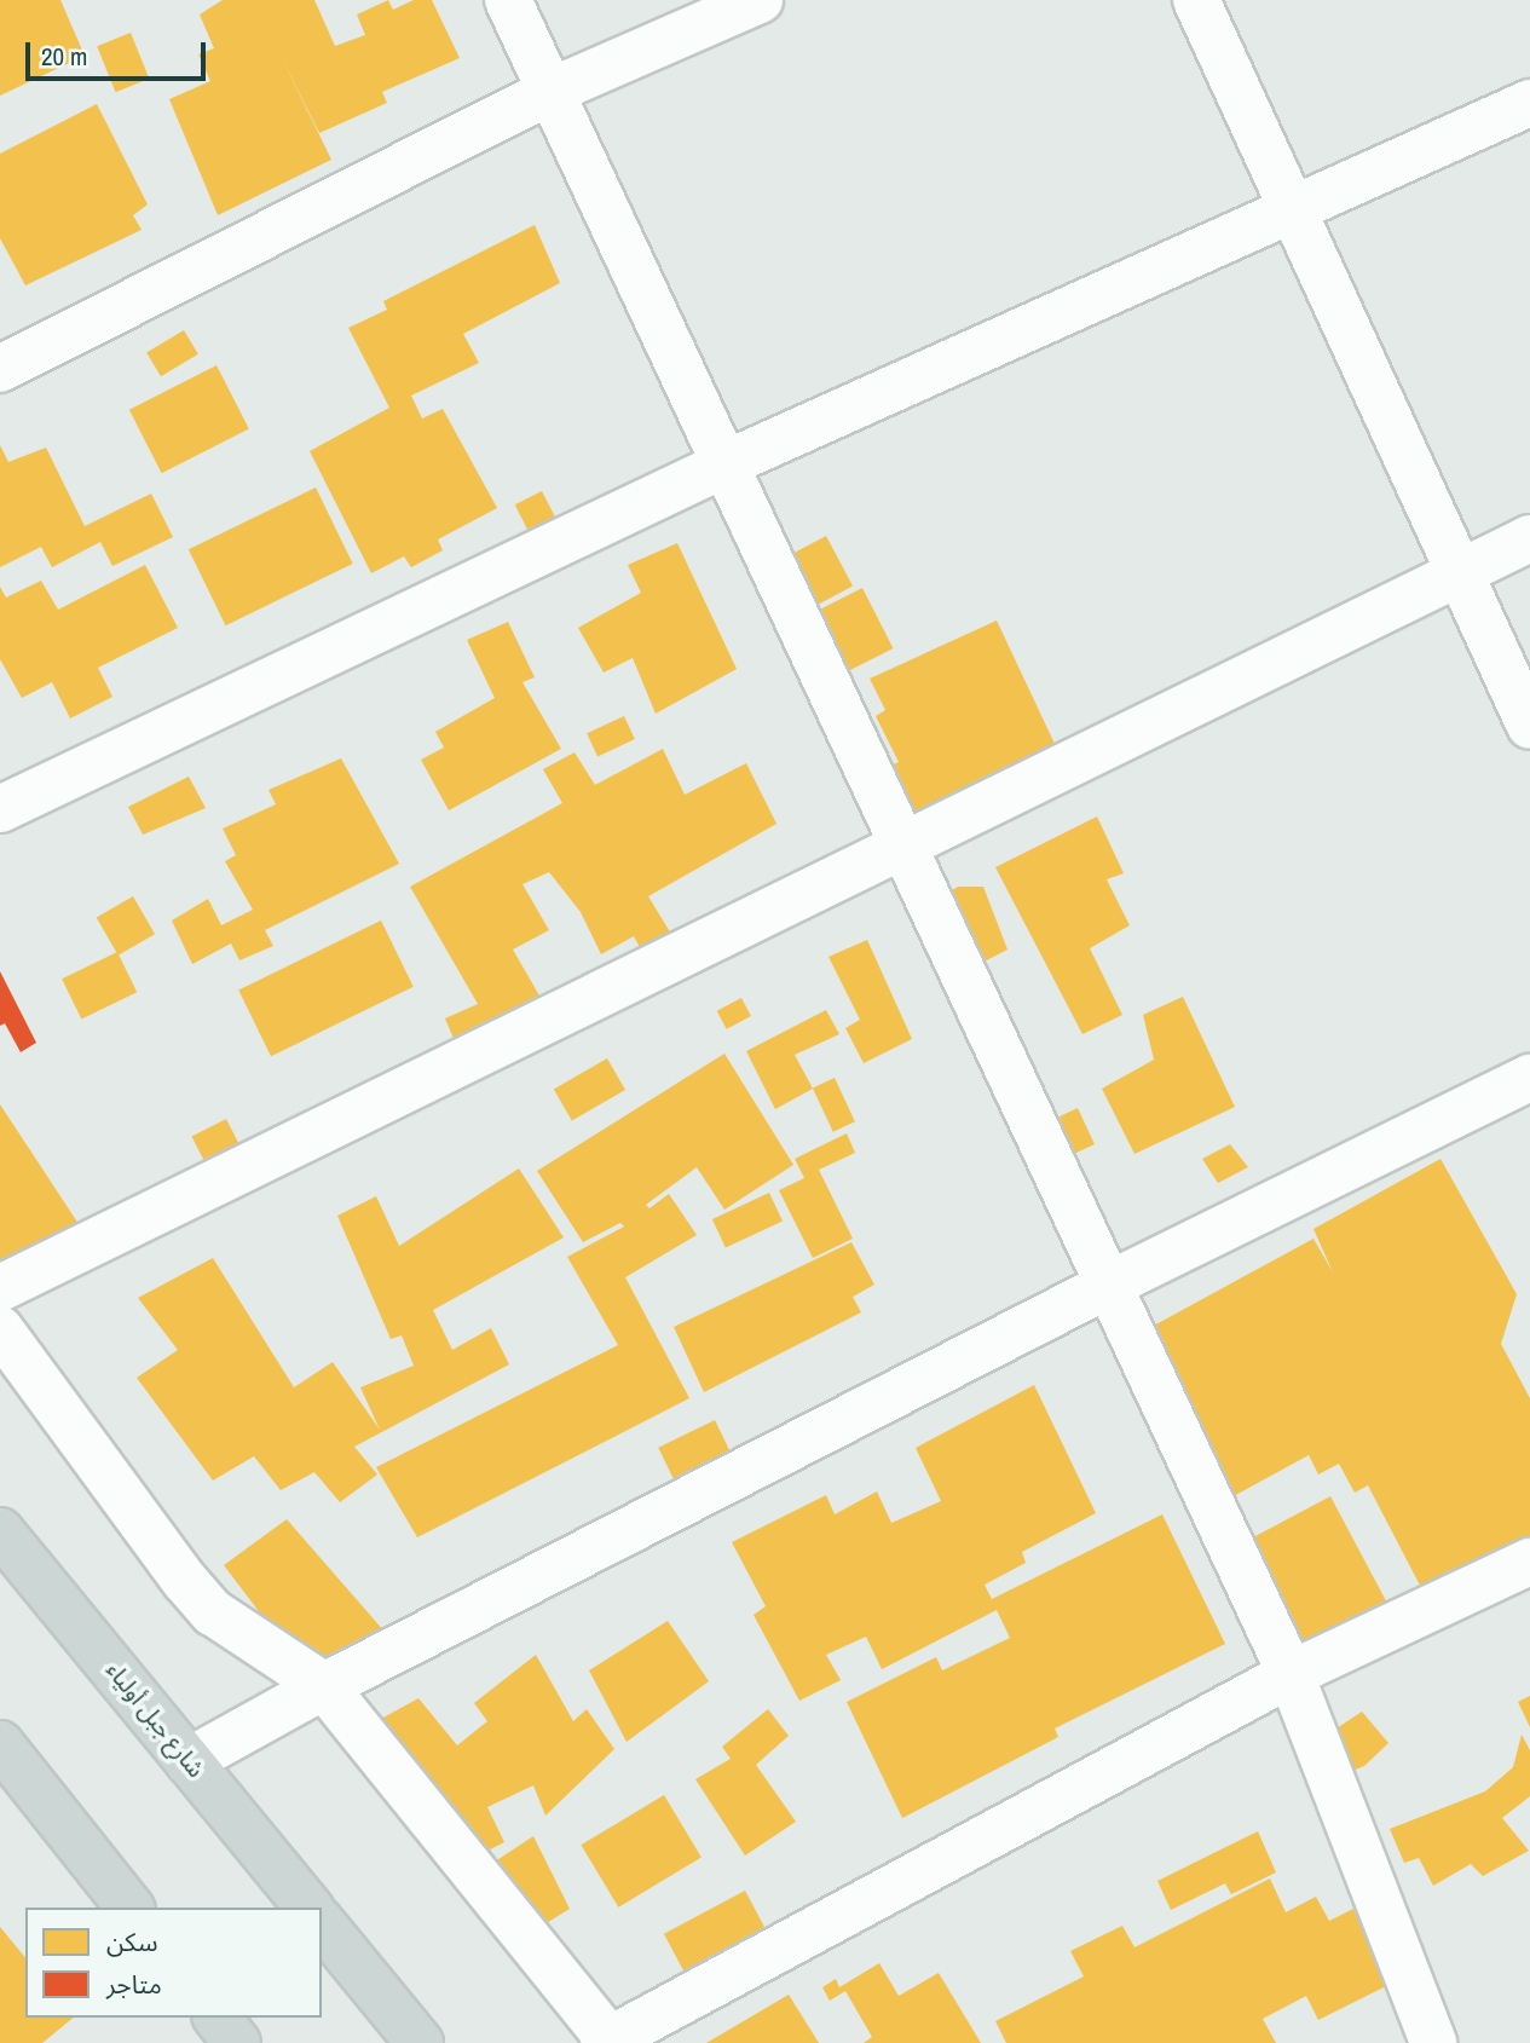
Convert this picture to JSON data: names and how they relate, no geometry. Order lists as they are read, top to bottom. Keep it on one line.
{"streets":{"main road":["شارع جبل أولياء"]},"legend":["سكن","متاجر"],"scale_bar":"20 m"}
